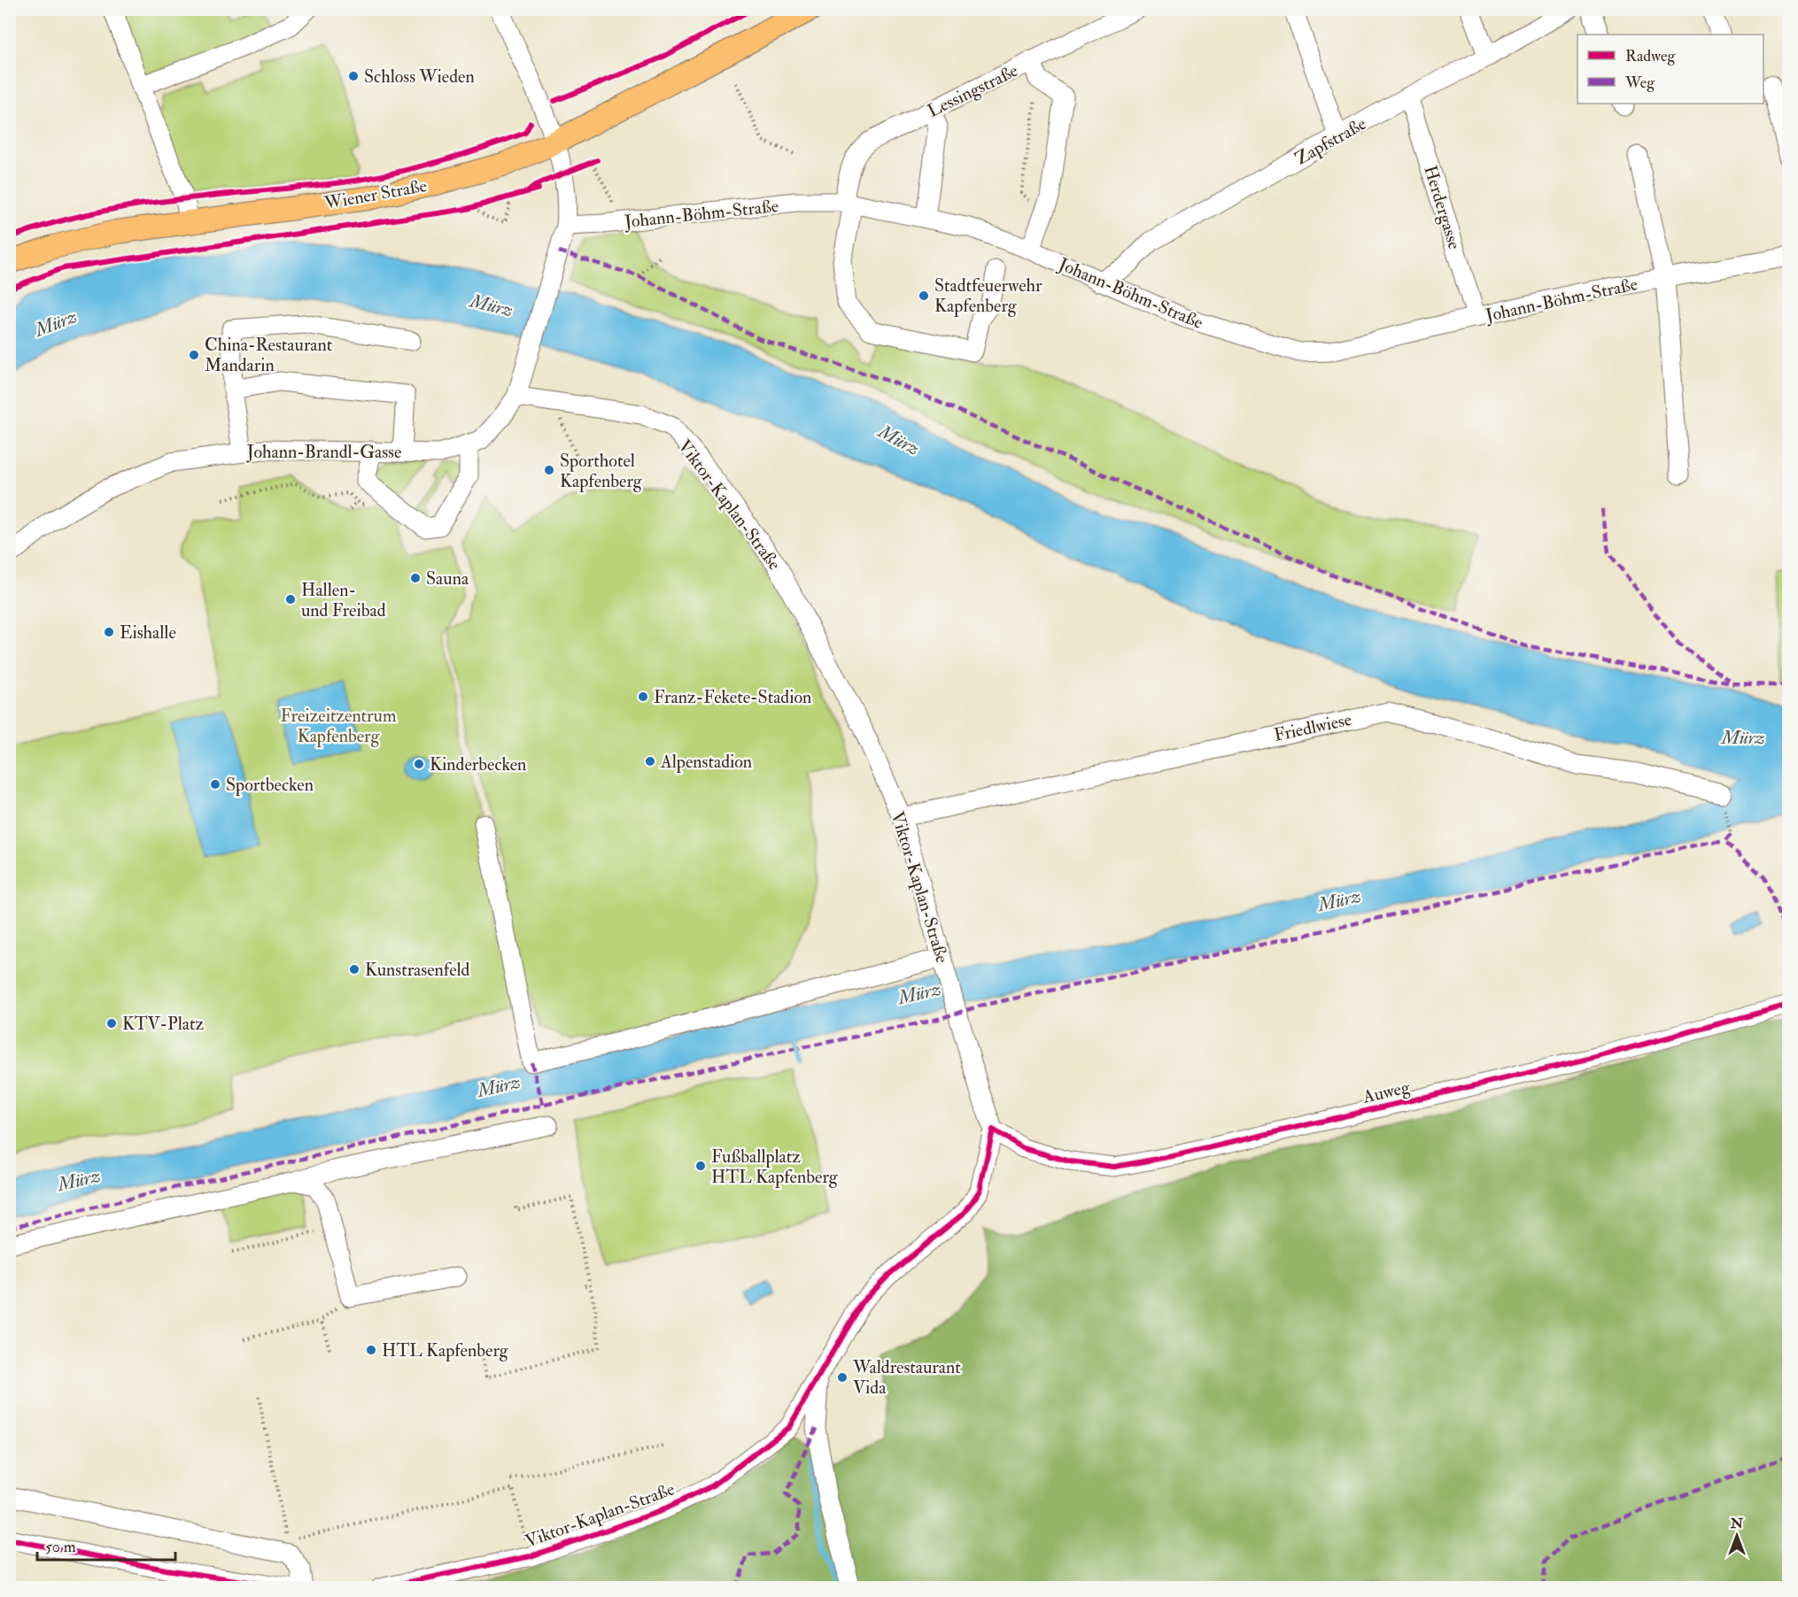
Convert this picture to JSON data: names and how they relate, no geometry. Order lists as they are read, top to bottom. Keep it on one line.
{"streets":{"main road":["Wiener Straße"],"street":["Lessingstraße","Zapfstraße","Herdergasse","Johann-Böhm-Straße","Johann-Brandl-Gasse","Viktor-Kaplan-Straße","Friedlwiese","Auweg"]},"crossings":[["Lessingstraße","Johann-Böhm-Straße"],["Zapfstraße","Herdergasse"],["Zapfstraße","Johann-Böhm-Straße"],["Herdergasse","Johann-Böhm-Straße"],["Johann-Böhm-Straße","Johann-Brandl-Gasse"],["Johann-Brandl-Gasse","Viktor-Kaplan-Straße"],["Viktor-Kaplan-Straße","Friedlwiese"],["Viktor-Kaplan-Straße","Auweg"]],"water":["Mürz"],"parks":["Freizeitzentrum Kapfenberg"],"places":["Schloss Wieden","Stadtfeuerwehr Kapfenberg","China-Restaurant Mandarin","Sporthotel Kapfenberg","Sauna","Hallen- und Freibad","Eishalle","Franz-Fekete-Stadion","Alpenstadion","Kinderbecken","Sportbecken","Kunstrasenfeld","KTV-Platz","Fußballplatz HTL Kapfenberg","HTL Kapfenberg","Waldrestaurant Vida"],"legend":["Radweg","Weg"],"scale_bar":"50 m","north":"top"}
